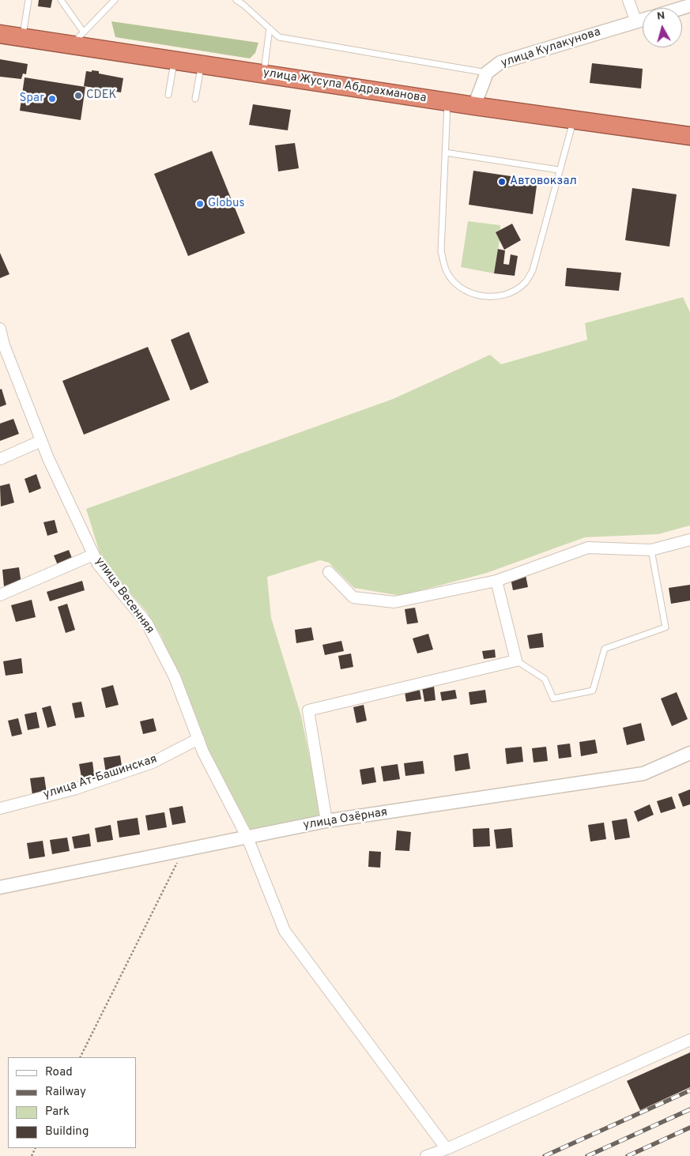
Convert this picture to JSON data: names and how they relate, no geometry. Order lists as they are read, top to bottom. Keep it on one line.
{"streets":{"highway":["улица Жусупа Абдрахманова"],"street":["улица Кулакунова","улица Весенняя","улица Ат-Башинская","улица Озёрная"]},"crossings":[["улица Кулакунова","улица Жусупа Абдрахманова"],["улица Весенняя","улица Ат-Башинская"],["улица Весенняя","улица Озёрная"]],"places":["CDEK","Spar","Автовокзал","Globus"],"legend":["Road","Railway","Park","Building"],"north":"top"}
